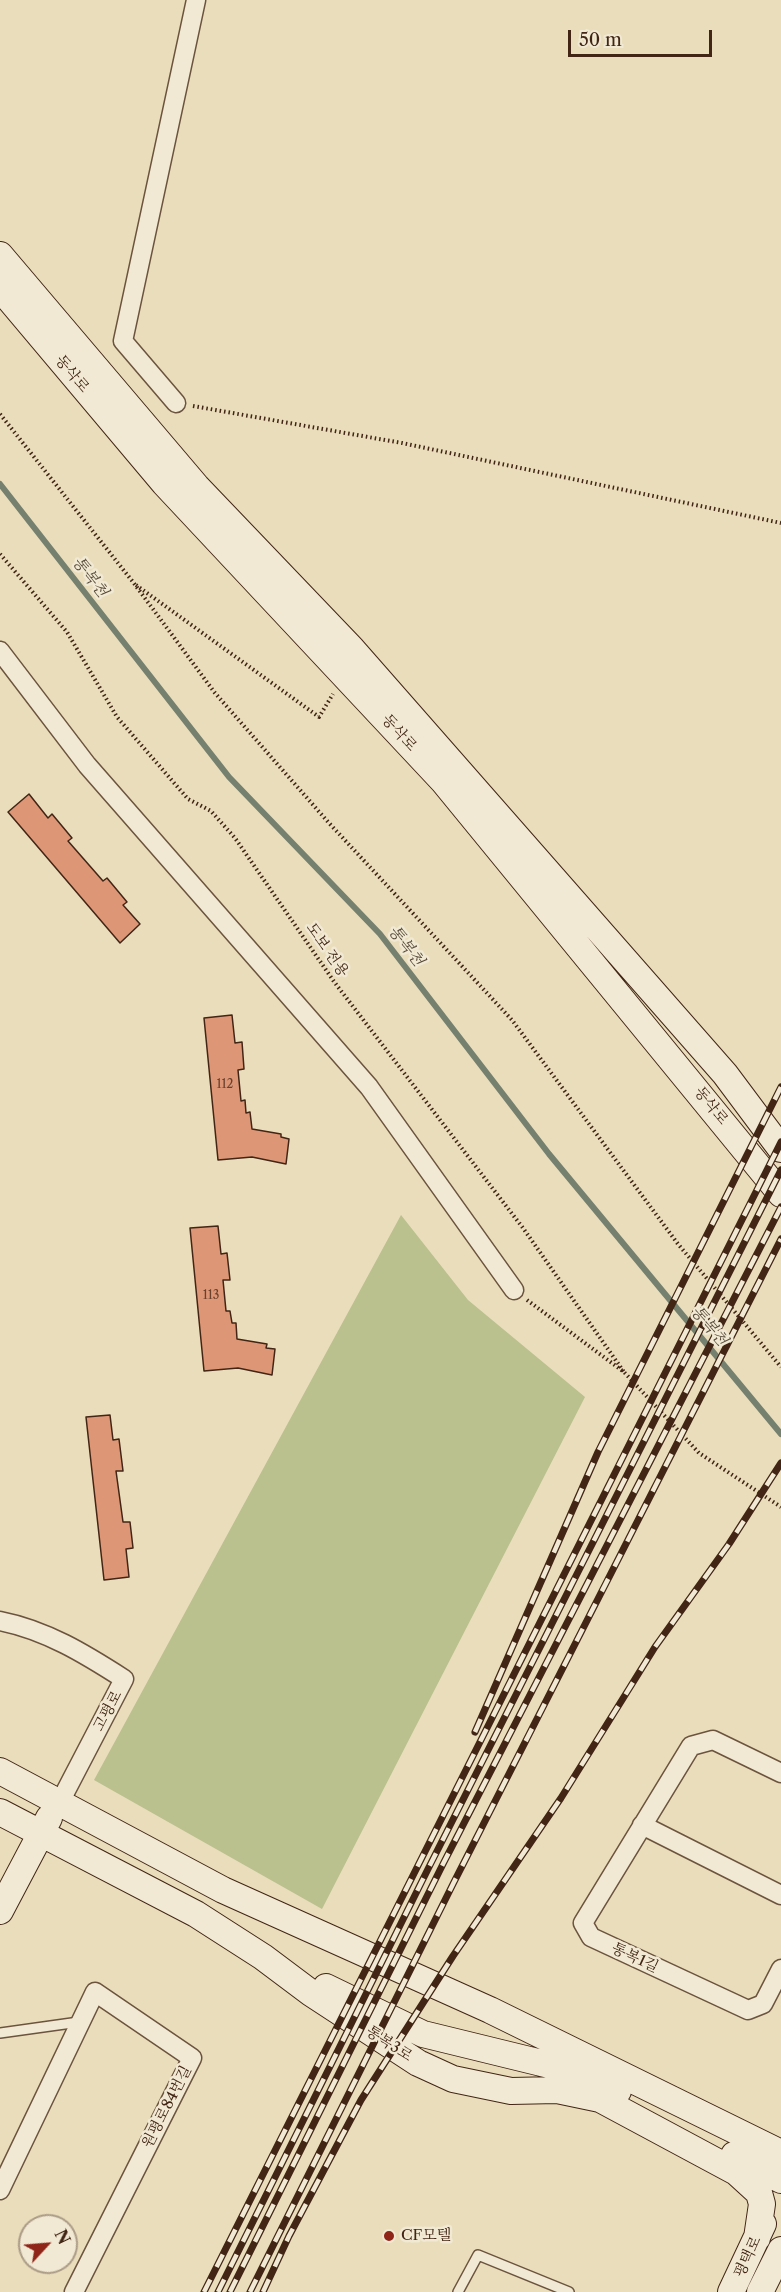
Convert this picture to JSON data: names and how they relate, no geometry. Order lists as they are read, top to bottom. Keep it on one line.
{"streets":{"street":["동삭로","고평로","통복1길","통복3로","원평로84번길","평택로"],"path":["도보 전용"]},"crossings":[["통복3로","평택로"]],"water":["통복천"],"places":["CF모텔"],"house_numbers":["112","113"],"scale_bar":"50 m","north":"top right"}
